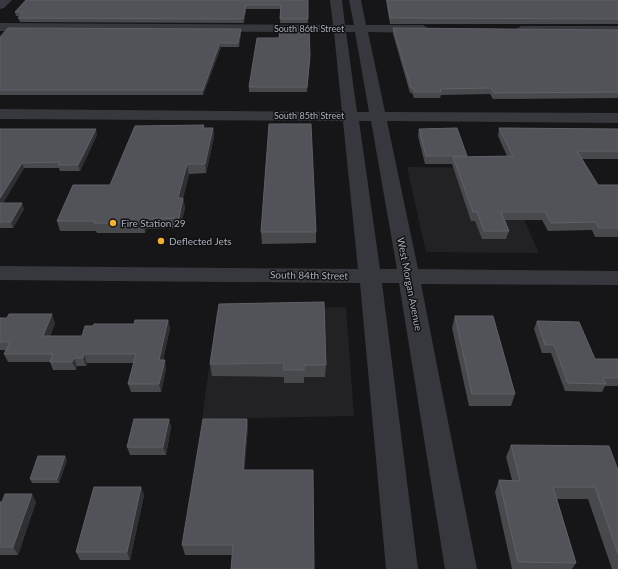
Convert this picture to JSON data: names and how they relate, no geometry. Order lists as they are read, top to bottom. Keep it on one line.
{"streets":{"street":["South 86th Street","South 85th Street","South 84th Street","West Morgan Avenue"]},"crossings":[["South 86th Street","West Morgan Avenue"],["South 85th Street","West Morgan Avenue"],["South 84th Street","West Morgan Avenue"]],"places":["Fire Station 29","Deflected Jets"]}
